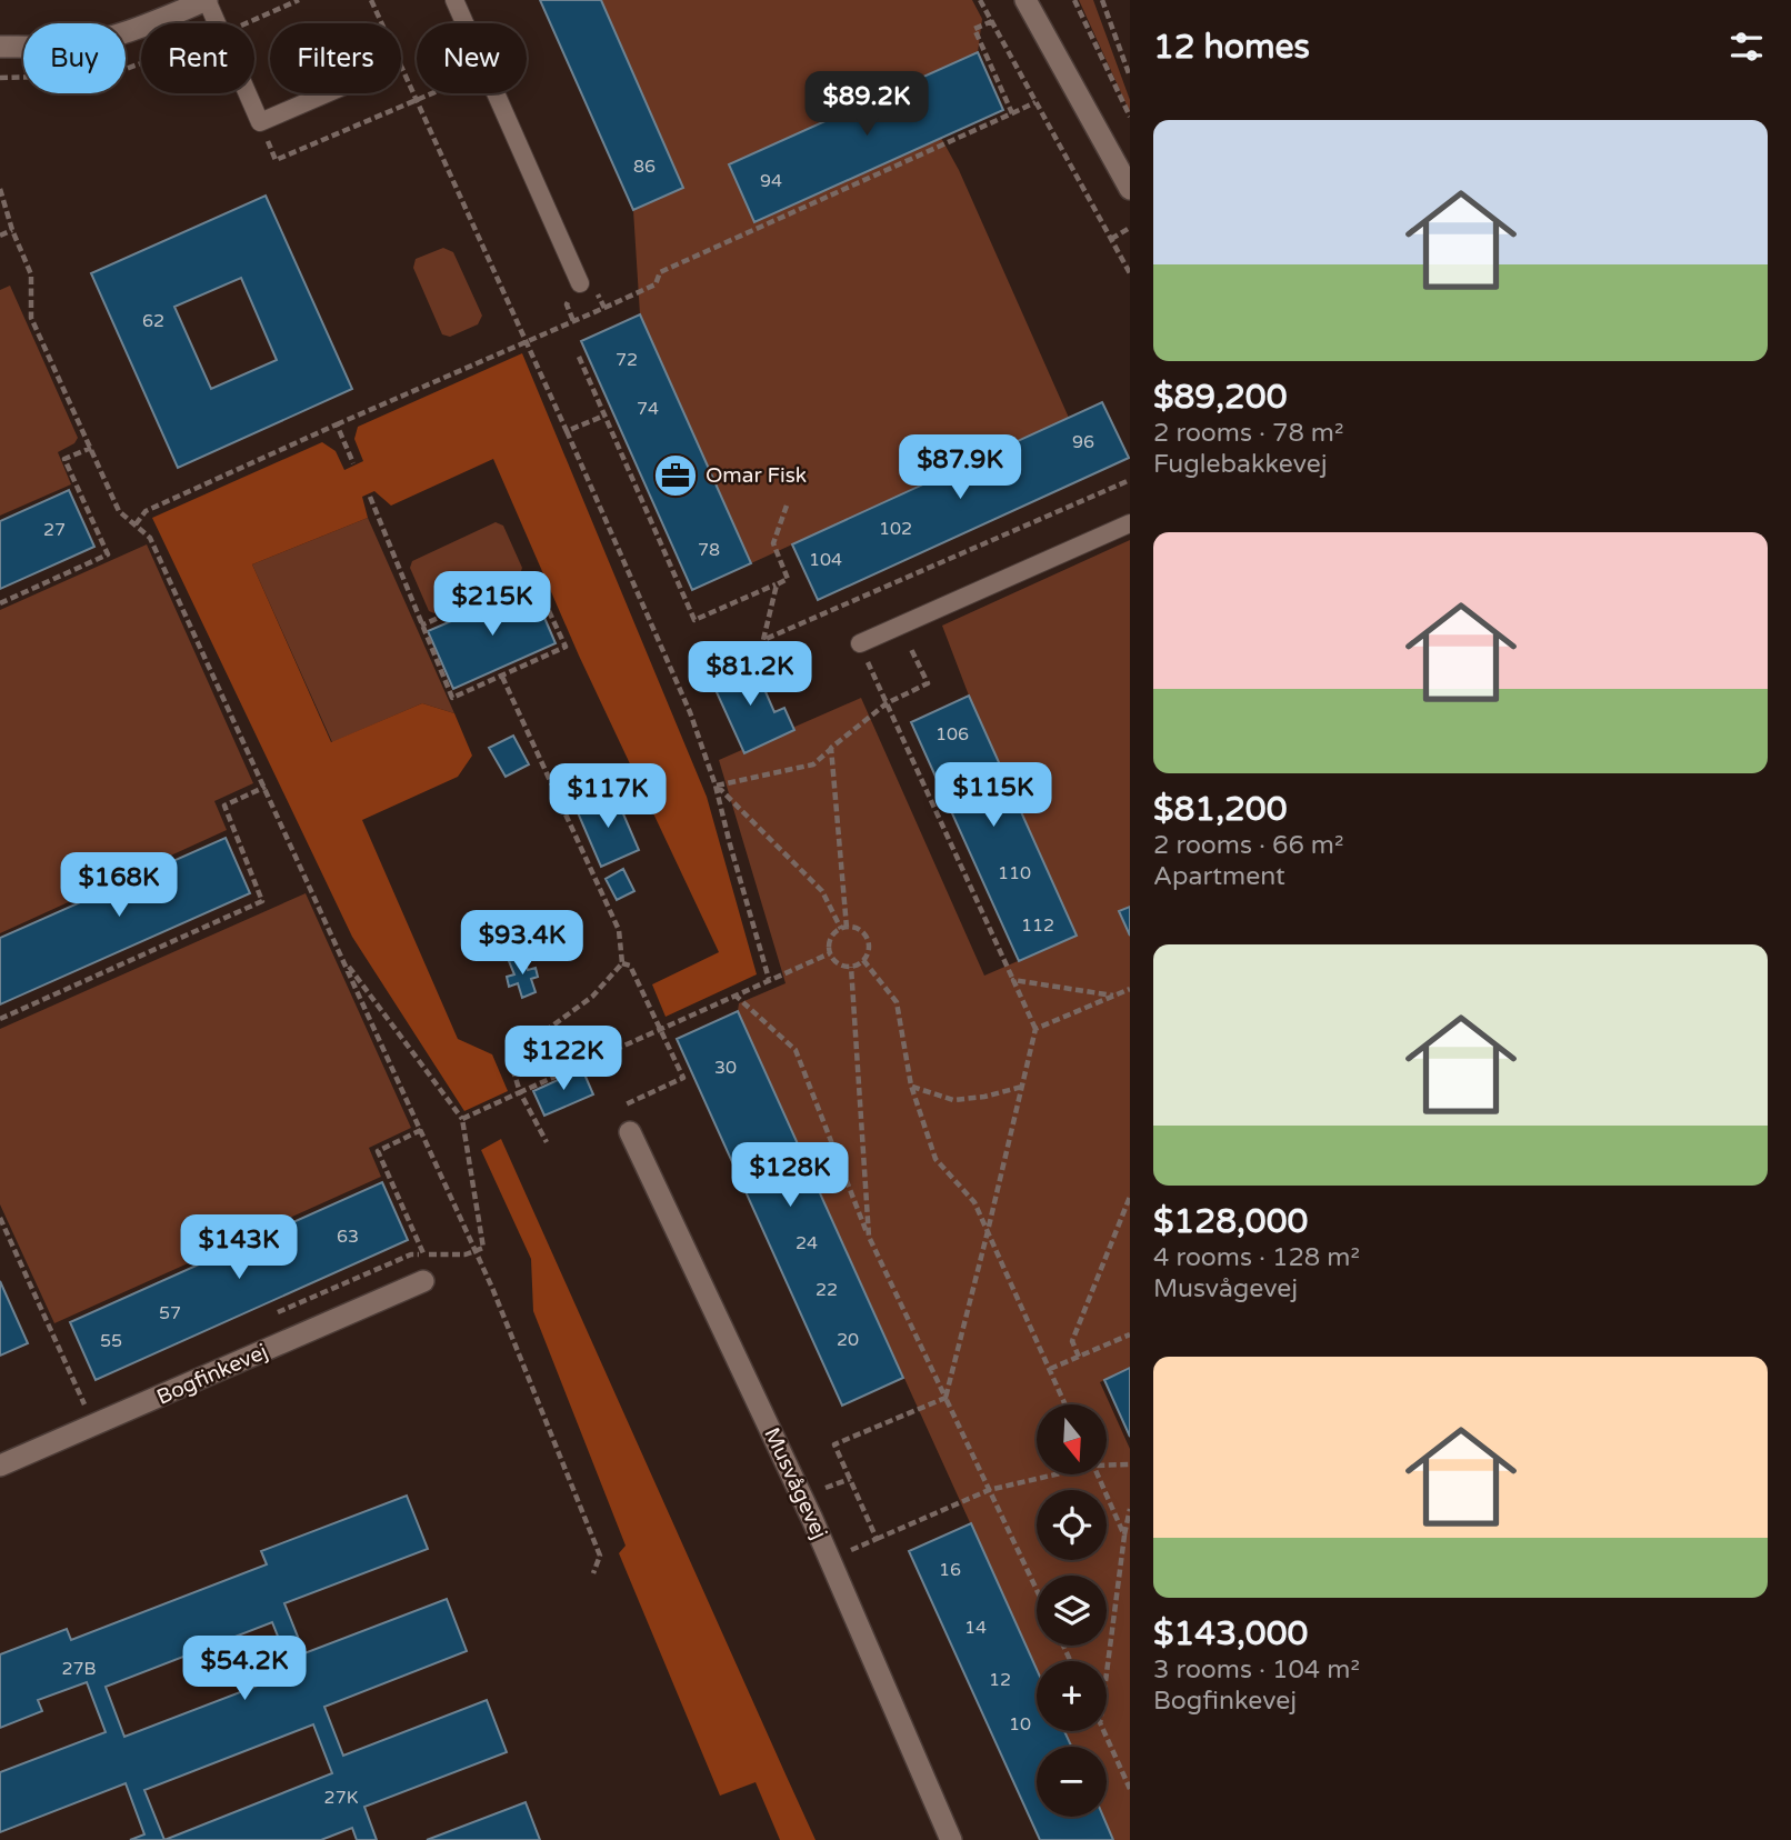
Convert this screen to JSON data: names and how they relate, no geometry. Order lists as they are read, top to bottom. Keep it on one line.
{"streets":{"street":["Bogfinkevej","Musvågevej"]},"places":{"office":["Omar Fisk"]},"house_numbers":["86","94","62","72","74","96","102","27","78","104","106","110","112","30","63","24","22","57","20","55","16","14","27B","12","10","27K"],"north":"bottom","page":{"heading":"12 homes","chip":["Buy","Rent","Filters","New"],"price":["$89.2K","$87.9K","$215K","$81.2K","$115K","$117K","$168K","$93.4K","$122K","$128K","$143K","$54.2K"],"list":[{"name":"$89,200","note":"2 rooms · 78 m² · Fuglebakkevej"},{"name":"$81,200","note":"2 rooms · 66 m² · Apartment"},{"name":"$128,000","note":"4 rooms · 128 m² · Musvågevej"},{"name":"$143,000","note":"3 rooms · 104 m² · Bogfinkevej"}],"map_buttons":["+","−"]}}
